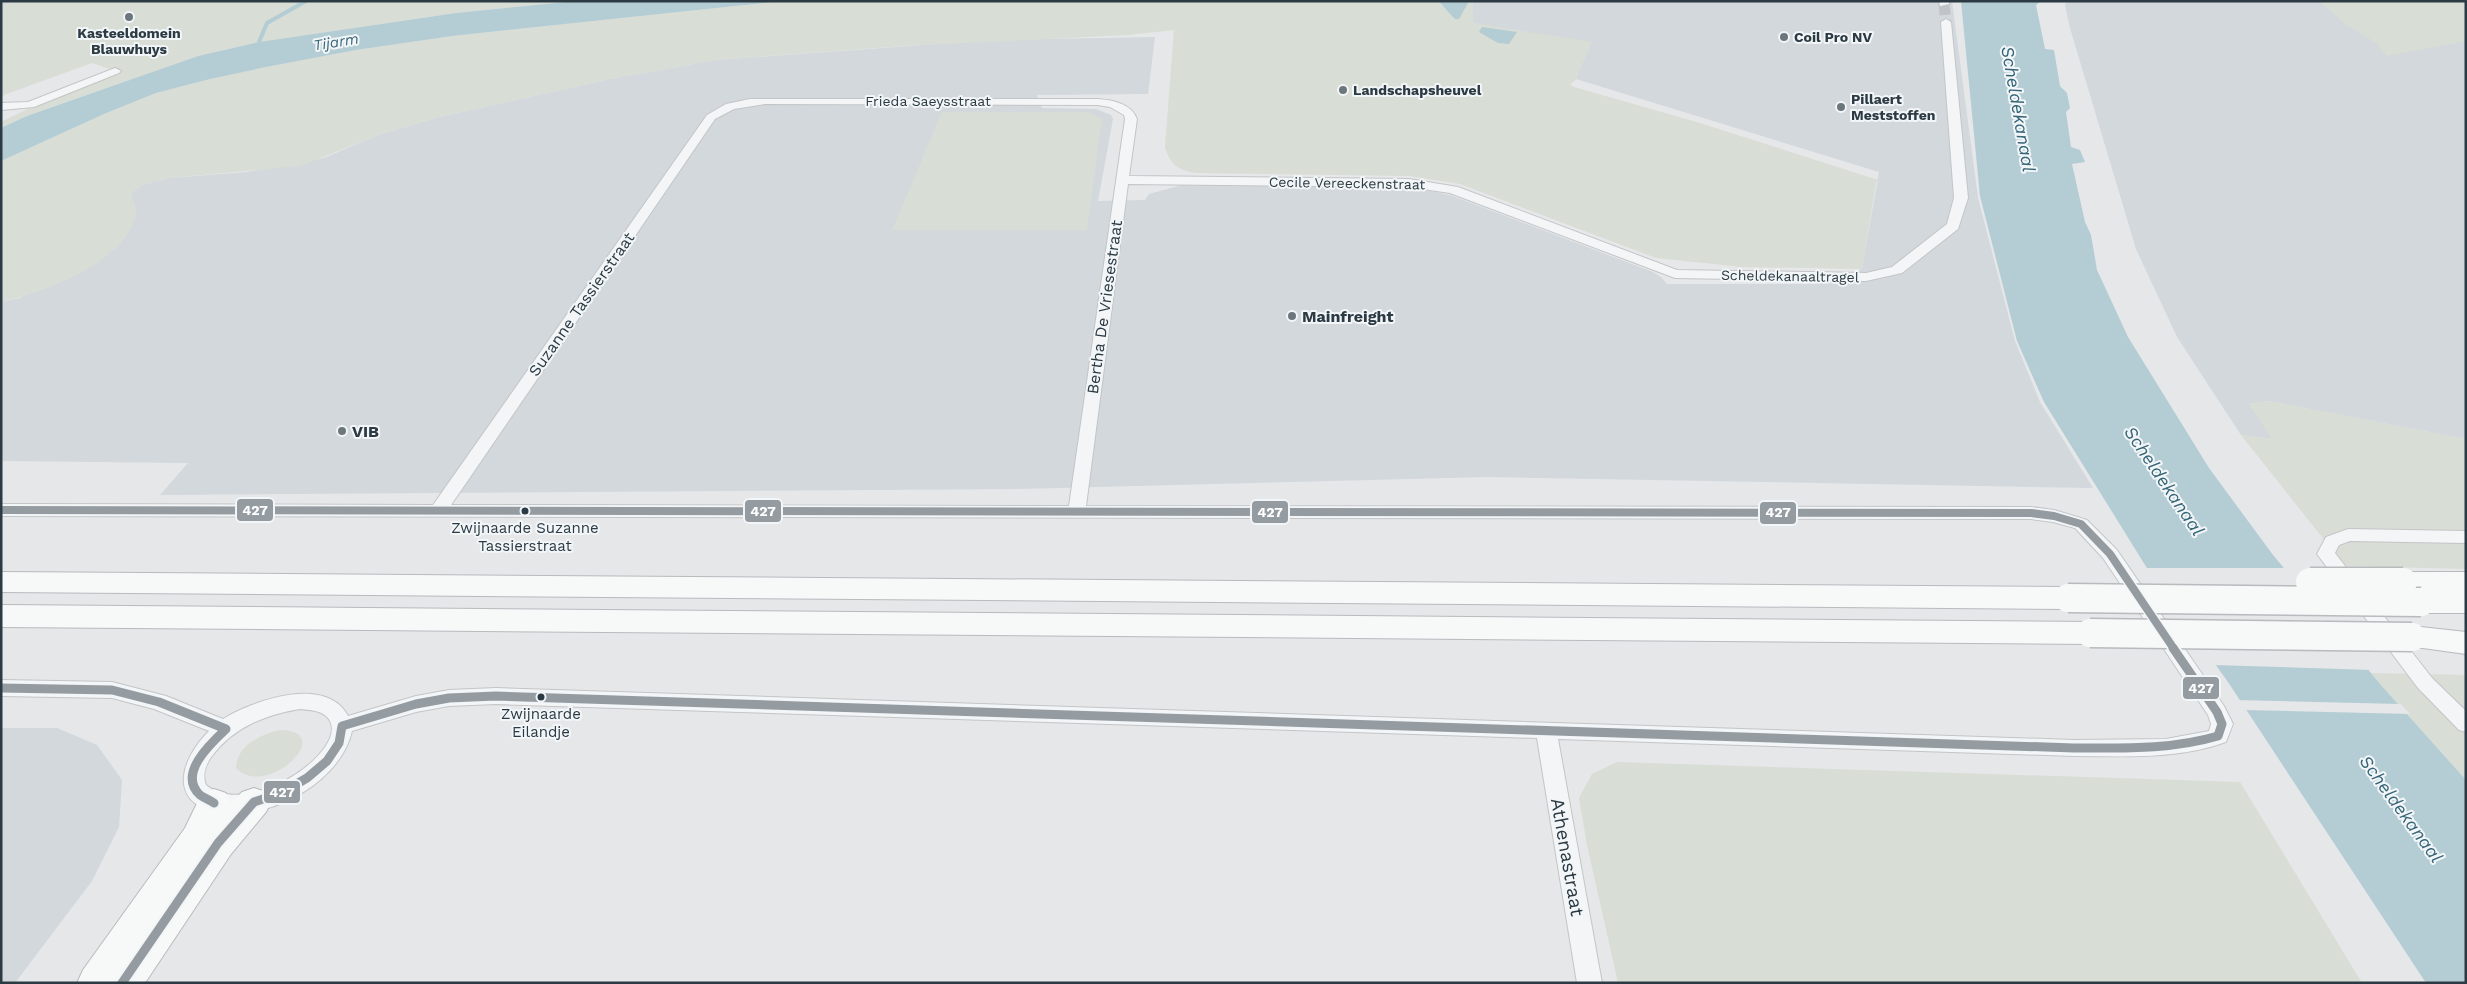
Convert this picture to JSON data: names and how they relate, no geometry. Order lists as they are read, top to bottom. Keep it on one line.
{"streets":{"street":["Frieda Saeysstraat","Cecile Vereeckenstraat","Scheldekanaaltragel","Suzanne Tassierstraat","Bertha De Vriesestraat","Athenastraat"]},"crossings":[["Frieda Saeysstraat","Suzanne Tassierstraat"],["Frieda Saeysstraat","Bertha De Vriesestraat"],["Cecile Vereeckenstraat","Scheldekanaaltragel"],["Cecile Vereeckenstraat","Bertha De Vriesestraat"]],"water":["Tijarm","Scheldekanaal"],"places":["Kasteeldomein Blauwhuys","Coil Pro NV","Landschapsheuvel","Pillaert Meststoffen","Mainfreight","VIB","Zwijnaarde Suzanne Tassierstraat","Zwijnaarde Eilandje"],"lines":["transit line 427"]}
